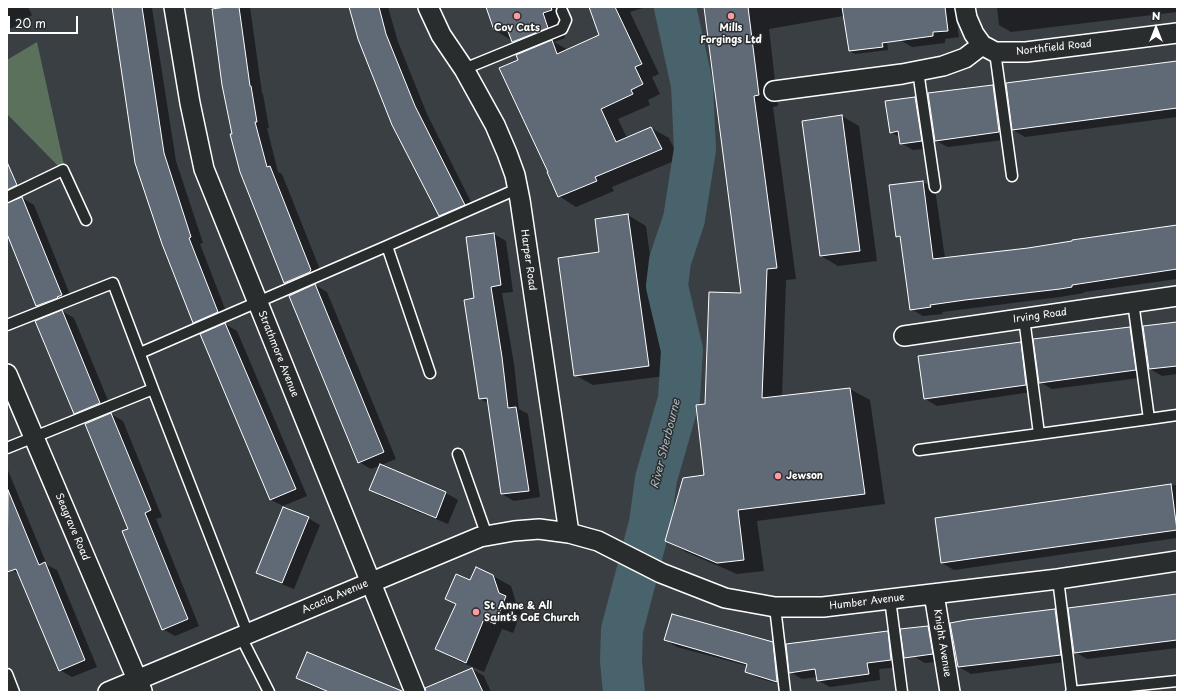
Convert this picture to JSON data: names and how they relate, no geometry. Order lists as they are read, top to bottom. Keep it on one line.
{"streets":{"street":["Northfield Road","Harper Road","Irving Road","Strathmore Avenue","Seagrave Road","Acacia Avenue","Humber Avenue","Knight Avenue"]},"crossings":[["Harper Road","Acacia Avenue"],["Harper Road","Humber Avenue"],["Strathmore Avenue","Acacia Avenue"],["Seagrave Road","Acacia Avenue"],["Acacia Avenue","Humber Avenue"],["Humber Avenue","Knight Avenue"]],"water":["River Sherbourne"],"places":["Cov Cats","Mills Forgings Ltd","Jewson","St Anne & All Saint’s CoE Church"],"scale_bar":"20 m","north":"top"}
